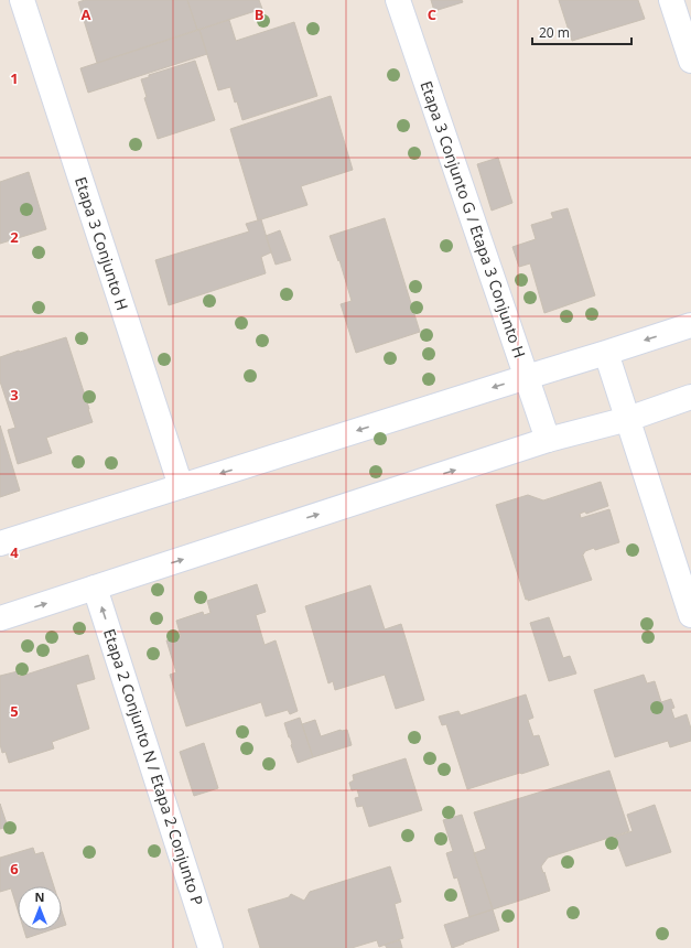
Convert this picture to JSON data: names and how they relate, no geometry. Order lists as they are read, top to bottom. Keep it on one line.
{"streets":{"street":["Etapa 3 Conjunto G / Etapa 3 Conjunto H","Etapa 3 Conjunto H","Etapa 2 Conjunto N / Etapa 2 Conjunto P"]},"one_way":["Etapa 2 Conjunto N / Etapa 2 Conjunto P"],"scale_bar":"20 m","north":"top","grid":{"columns":["A","B","C"],"rows":["1","2","3","4","5","6"]}}
